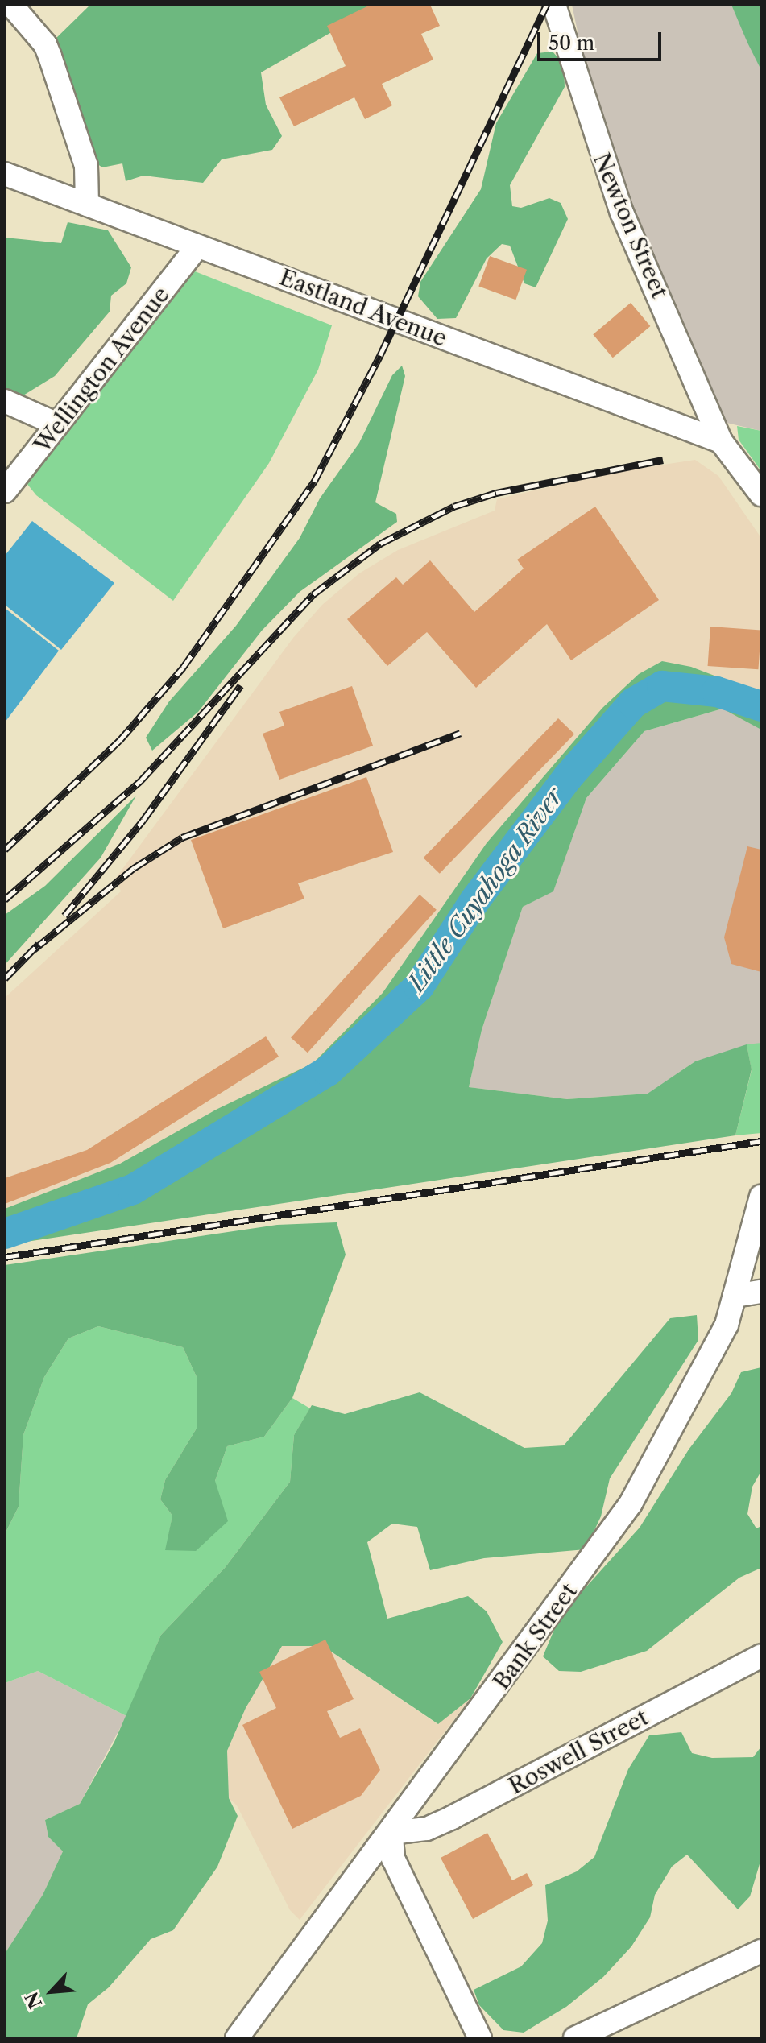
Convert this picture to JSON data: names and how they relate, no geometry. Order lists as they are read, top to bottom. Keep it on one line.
{"streets":{"street":["Newton Street","Eastland Avenue","Wellington Avenue","Bank Street","Roswell Street"]},"crossings":[["Newton Street","Eastland Avenue"],["Eastland Avenue","Wellington Avenue"],["Bank Street","Roswell Street"]],"water":["Little Cuyahoga River"],"scale_bar":"50 m","north":"bottom left"}
